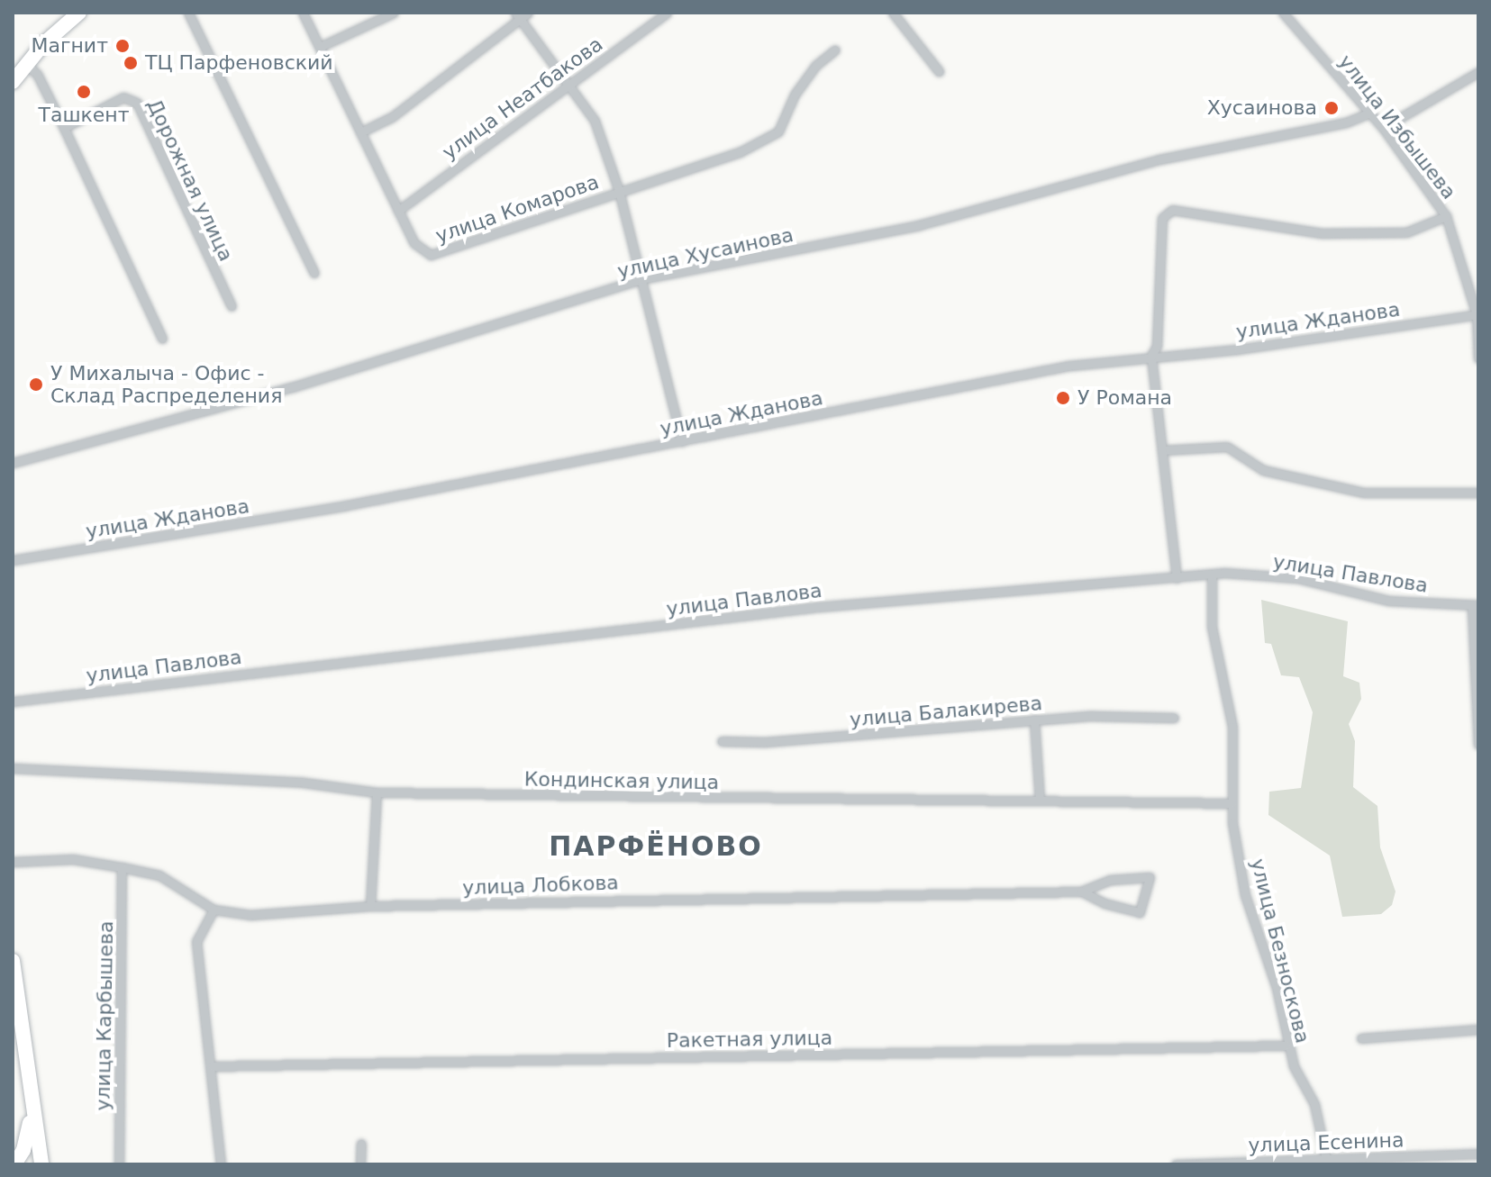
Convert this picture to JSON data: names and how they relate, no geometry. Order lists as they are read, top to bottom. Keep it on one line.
{"streets":{"street":["улица Неатбакова","улица Избышева","Дорожная улица","улица Комарова","улица Хусаинова","улица Жданова","улица Павлова","улица Балакирева","Кондинская улица","улица Лобкова","улица Безноскова","улица Карбышева","Ракетная улица","улица Есенина"]},"crossings":[["улица Неатбакова","улица Комарова"],["улица Избышева","улица Хусаинова"],["улица Избышева","улица Жданова"],["улица Павлова","улица Безноскова"],["Кондинская улица","улица Безноскова"],["улица Лобкова","улица Карбышева"],["улица Безноскова","Ракетная улица"],["улица Безноскова","улица Есенина"]],"districts":["ПАРФЁНОВО"],"places":["Магнит","ТЦ Парфеновский","Ташкент","Хусаинова","У Михалыча - Офис - Склад Распределения","У Романа"]}
